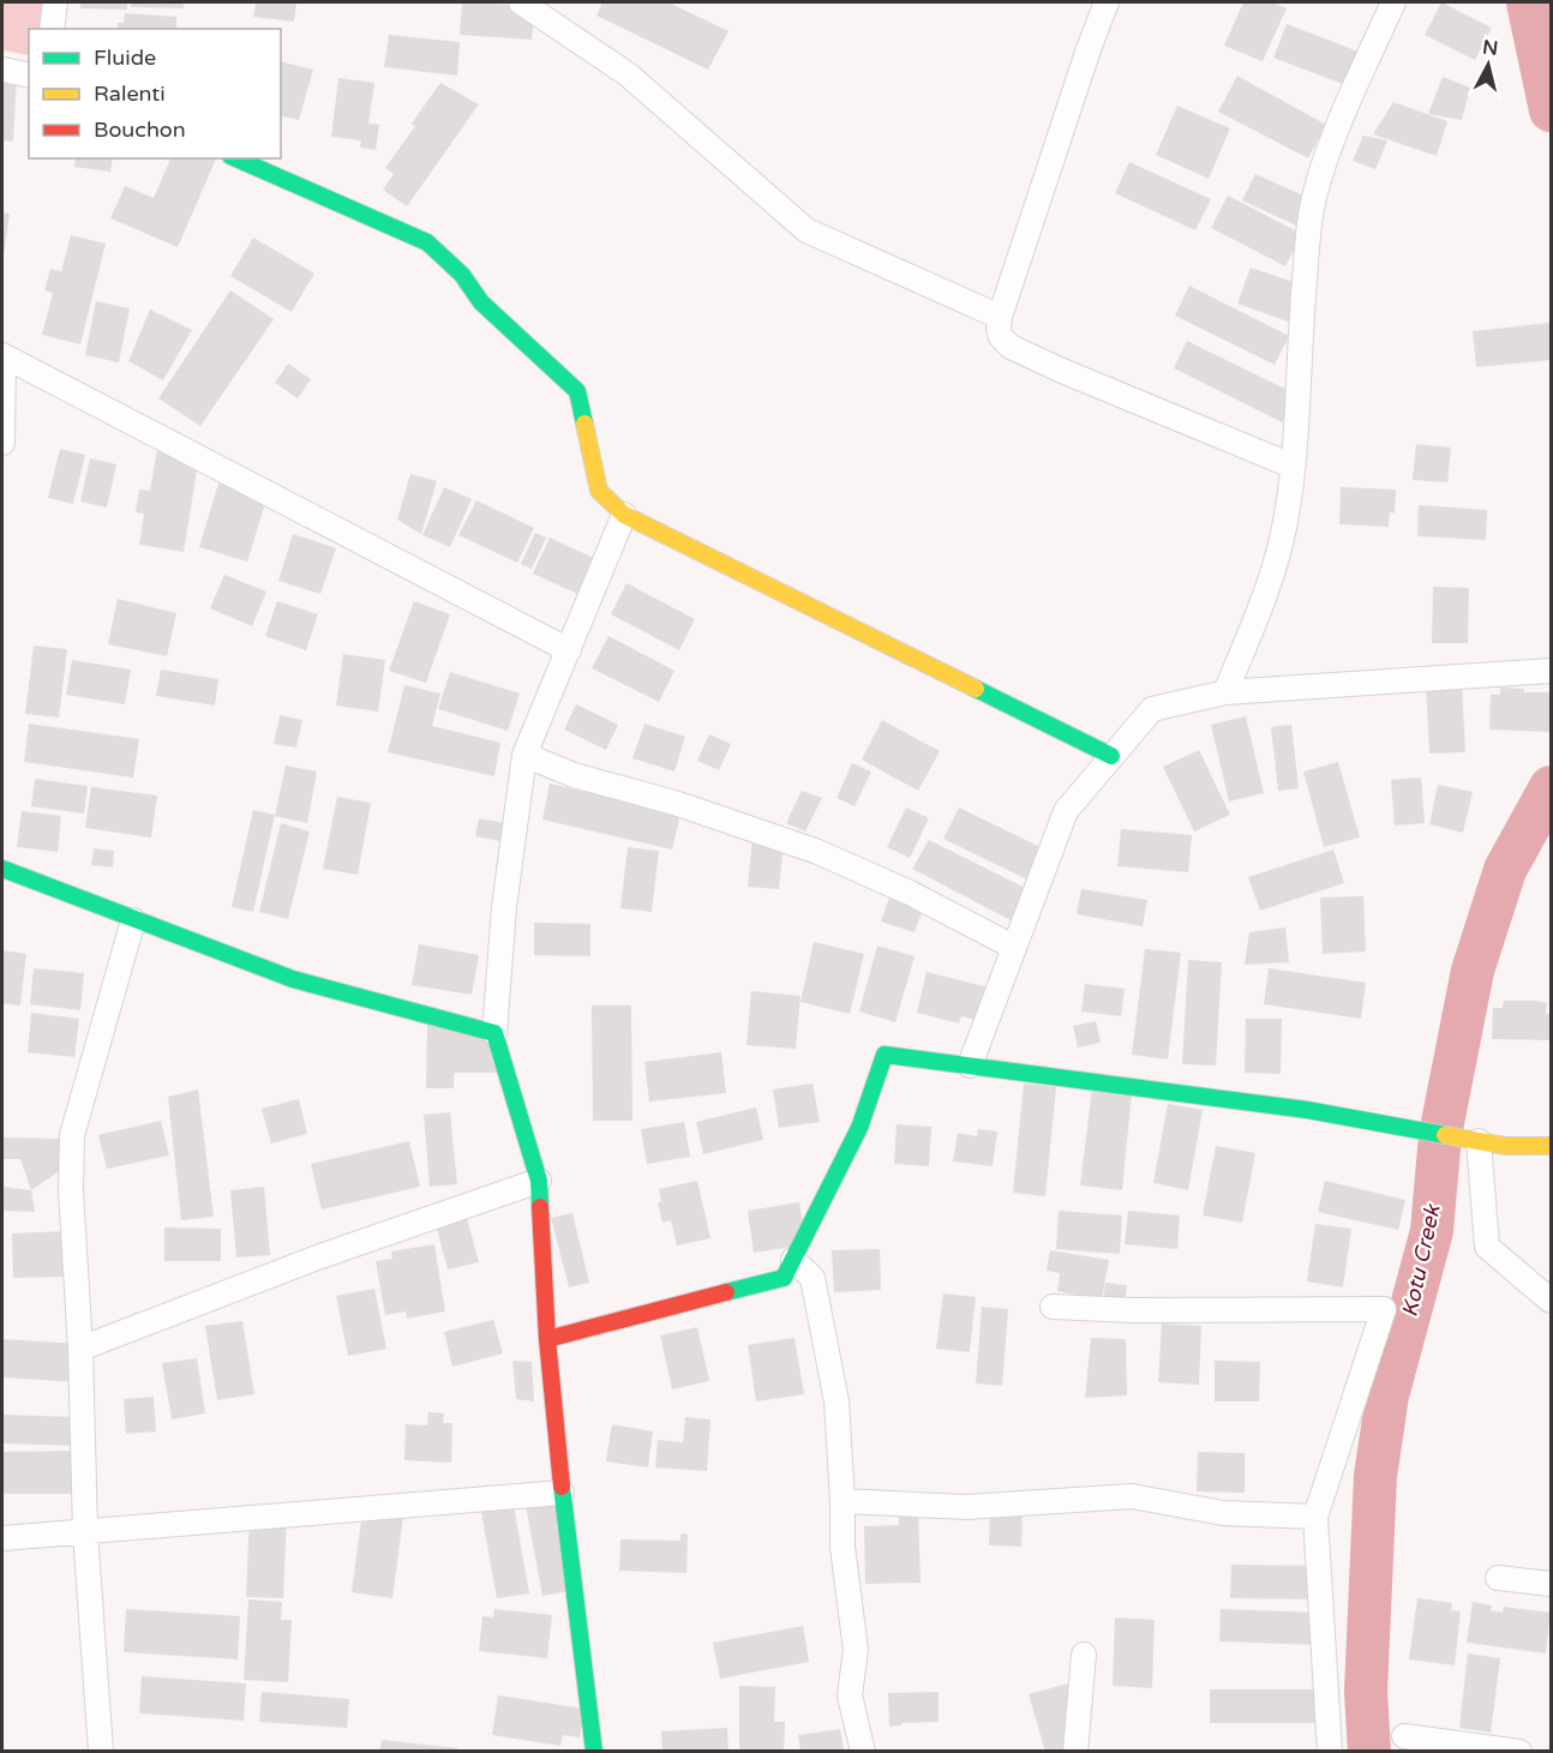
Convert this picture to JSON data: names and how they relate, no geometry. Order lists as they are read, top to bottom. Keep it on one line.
{"water":["Kotu Creek"],"legend":["Fluide","Ralenti","Bouchon"],"north":"top"}
